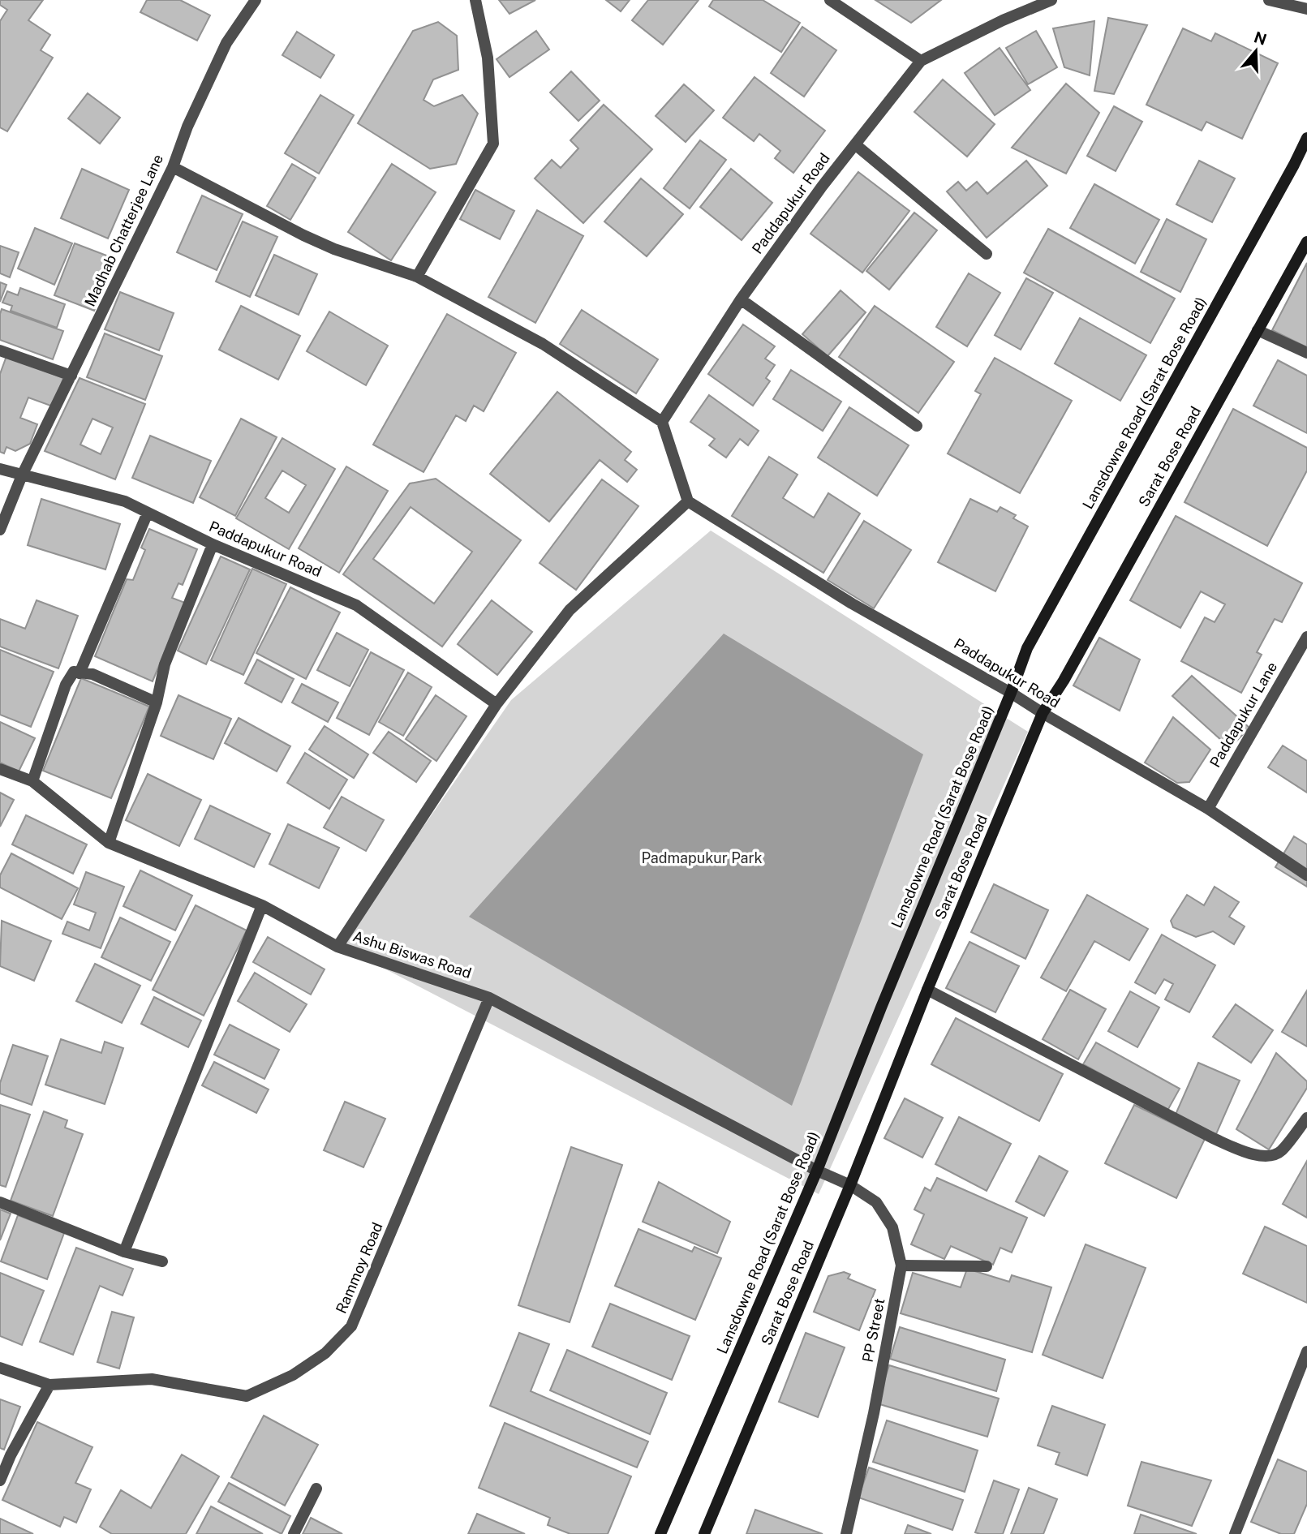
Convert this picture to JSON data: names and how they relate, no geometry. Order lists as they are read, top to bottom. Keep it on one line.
{"streets":{"main road":["Lansdowne Road (Sarat Bose Road)","Sarat Bose Road"],"street":["Paddapukur Road","Madhab Chatterjee Lane","Paddapukur Lane","Ashu Biswas Road","Rammoy Road","PP Street"]},"crossings":[["Paddapukur Road","Madhab Chatterjee Lane"],["Paddapukur Road","Lansdowne Road (Sarat Bose Road)"],["Paddapukur Road","Sarat Bose Road"],["Paddapukur Road","Paddapukur Lane"],["Lansdowne Road (Sarat Bose Road)","Ashu Biswas Road"],["Lansdowne Road (Sarat Bose Road)","PP Street"],["Sarat Bose Road","PP Street"],["Ashu Biswas Road","Rammoy Road"],["Ashu Biswas Road","PP Street"]],"parks":["Padmapukur Park"],"north":"top"}
